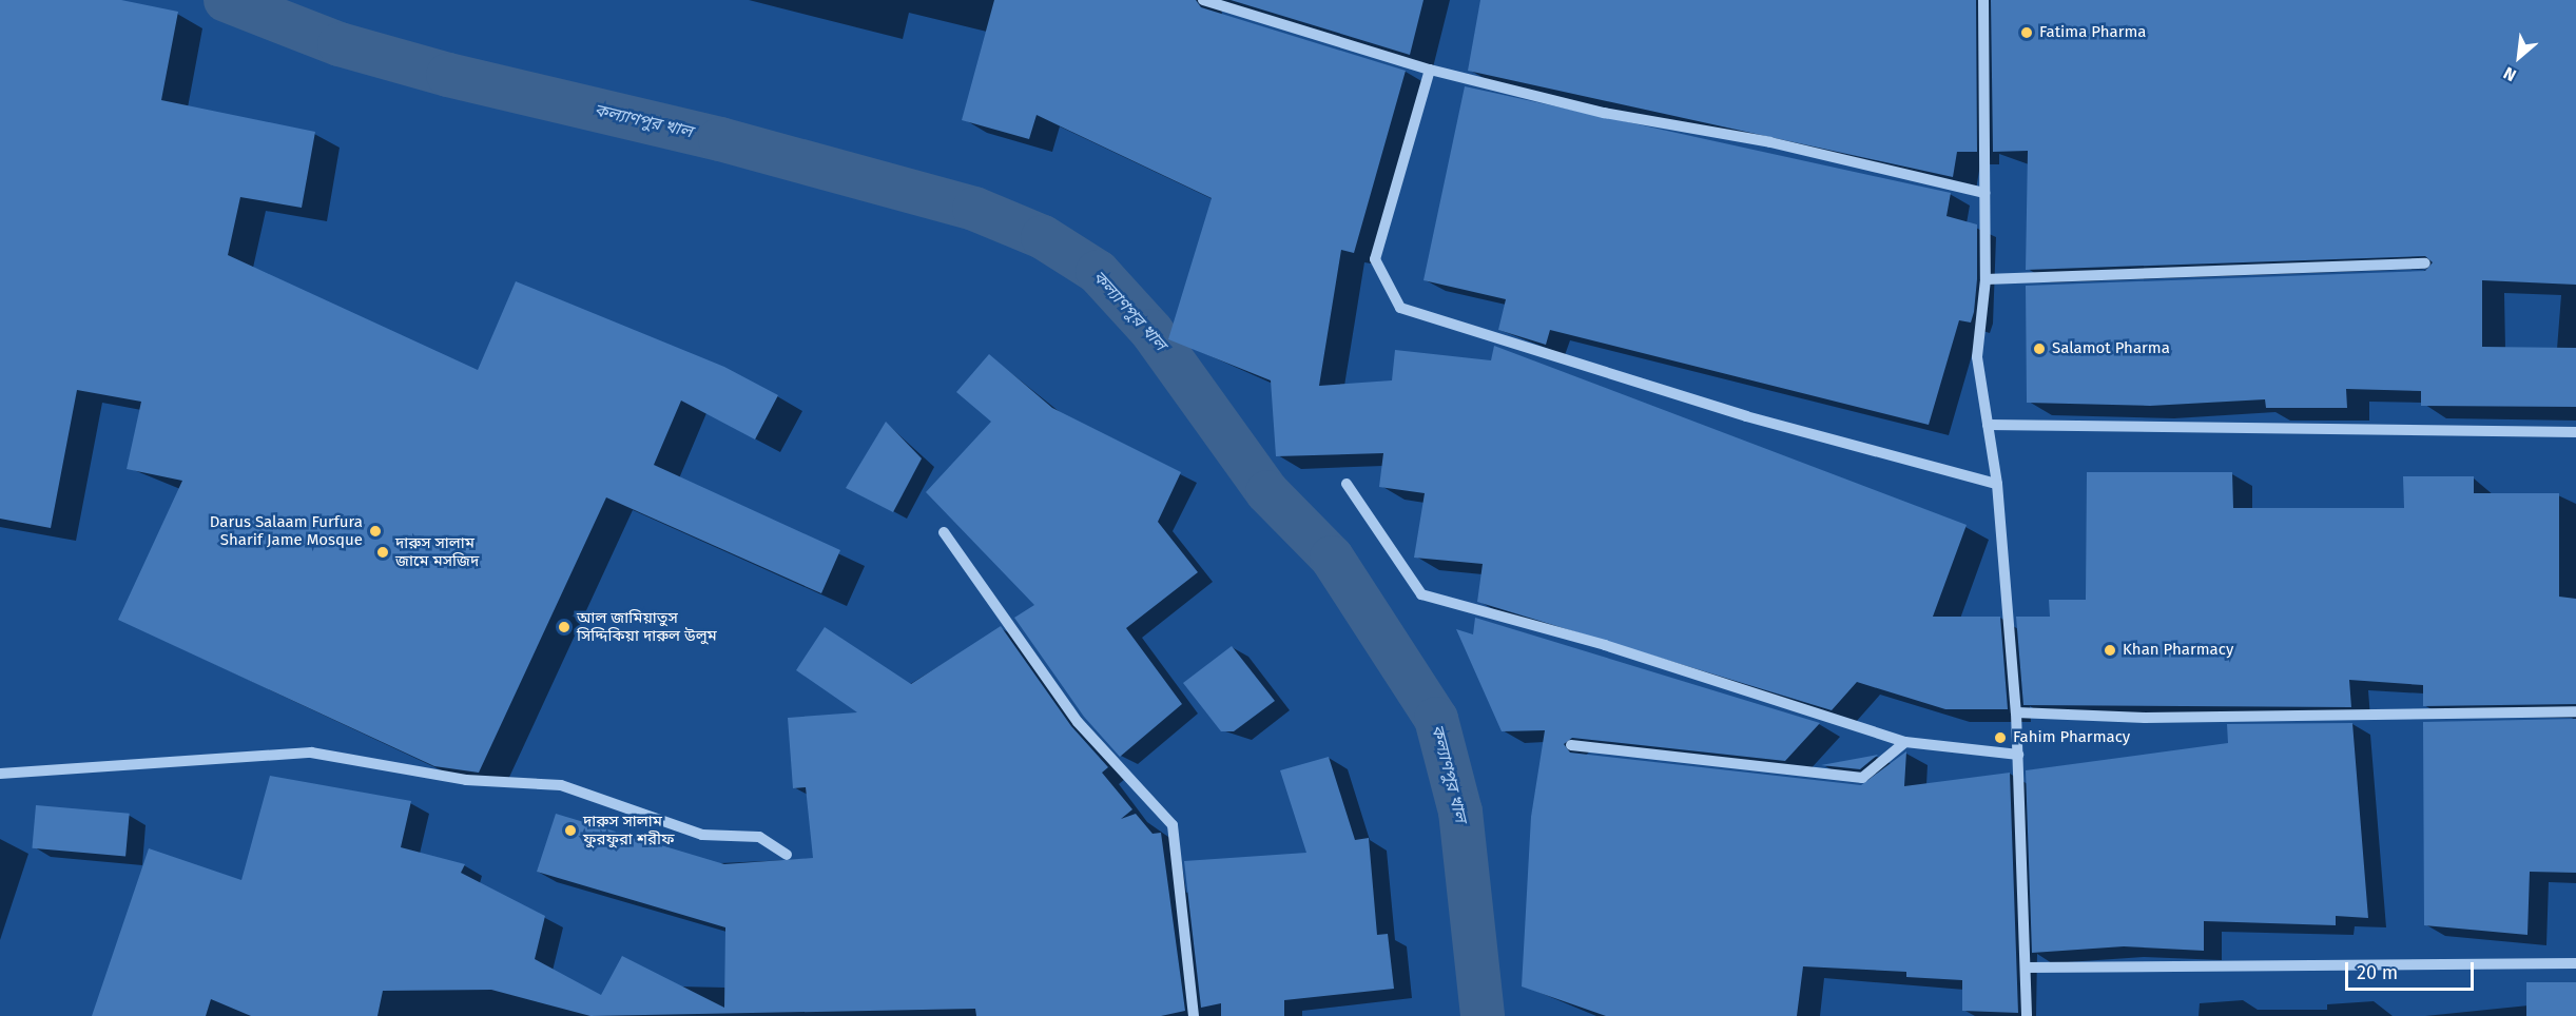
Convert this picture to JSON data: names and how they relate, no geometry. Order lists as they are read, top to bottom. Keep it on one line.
{"water":["কল্যাণপুর খাল"],"places":["Fatima Pharma","Salamot Pharma","Darus Salaam Furfura Sharif Jame Mosque","দারুস সালাম জামে মসজিদ","আল জামিয়াতুস সিদ্দিকিয়া দারুল উলুম","Khan Pharmacy","Fahim Pharmacy","দারুস সালাম ফুরফুরা শরীফ"],"scale_bar":"20 m","north":"bottom left"}
